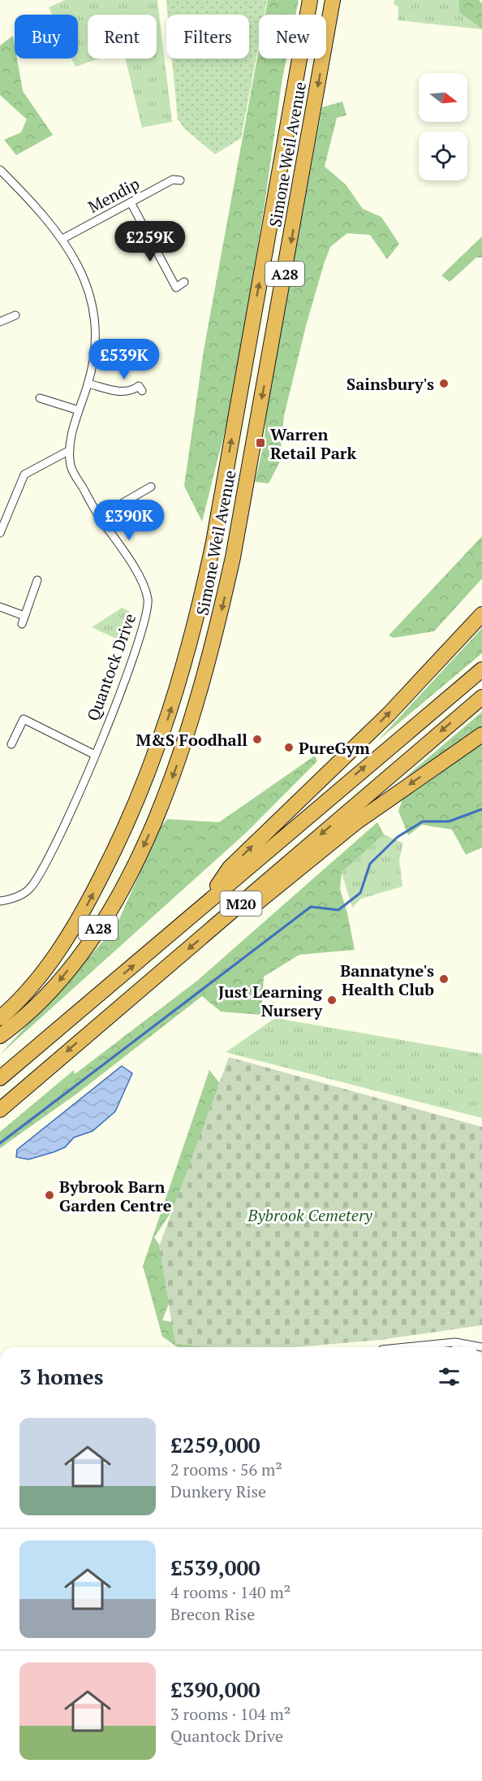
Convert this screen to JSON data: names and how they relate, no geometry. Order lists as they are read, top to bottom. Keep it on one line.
{"streets":{"highway":["Simone Weil Avenue","A28","M20"],"street":["Mendip","Quantock Drive"]},"crossings":[["Mendip","Quantock Drive"]],"parks":["Bybrook Cemetery"],"places":{"other":["Sainsbury's","M&S Foodhall","PureGym","Bannatyne's Health Club","Just Learning Nursery","Bybrook Barn Garden Centre"],"transit":["Warren Retail Park"]},"north":"right","page":{"chip":["Buy","Rent","Filters","New"],"price":["£259K","£539K","£390K"],"heading":"3 homes","list":[{"name":"£259,000","note":"2 rooms · 56 m² · Dunkery Rise"},{"name":"£539,000","note":"4 rooms · 140 m² · Brecon Rise"},{"name":"£390,000","note":"3 rooms · 104 m² · Quantock Drive"}]}}
